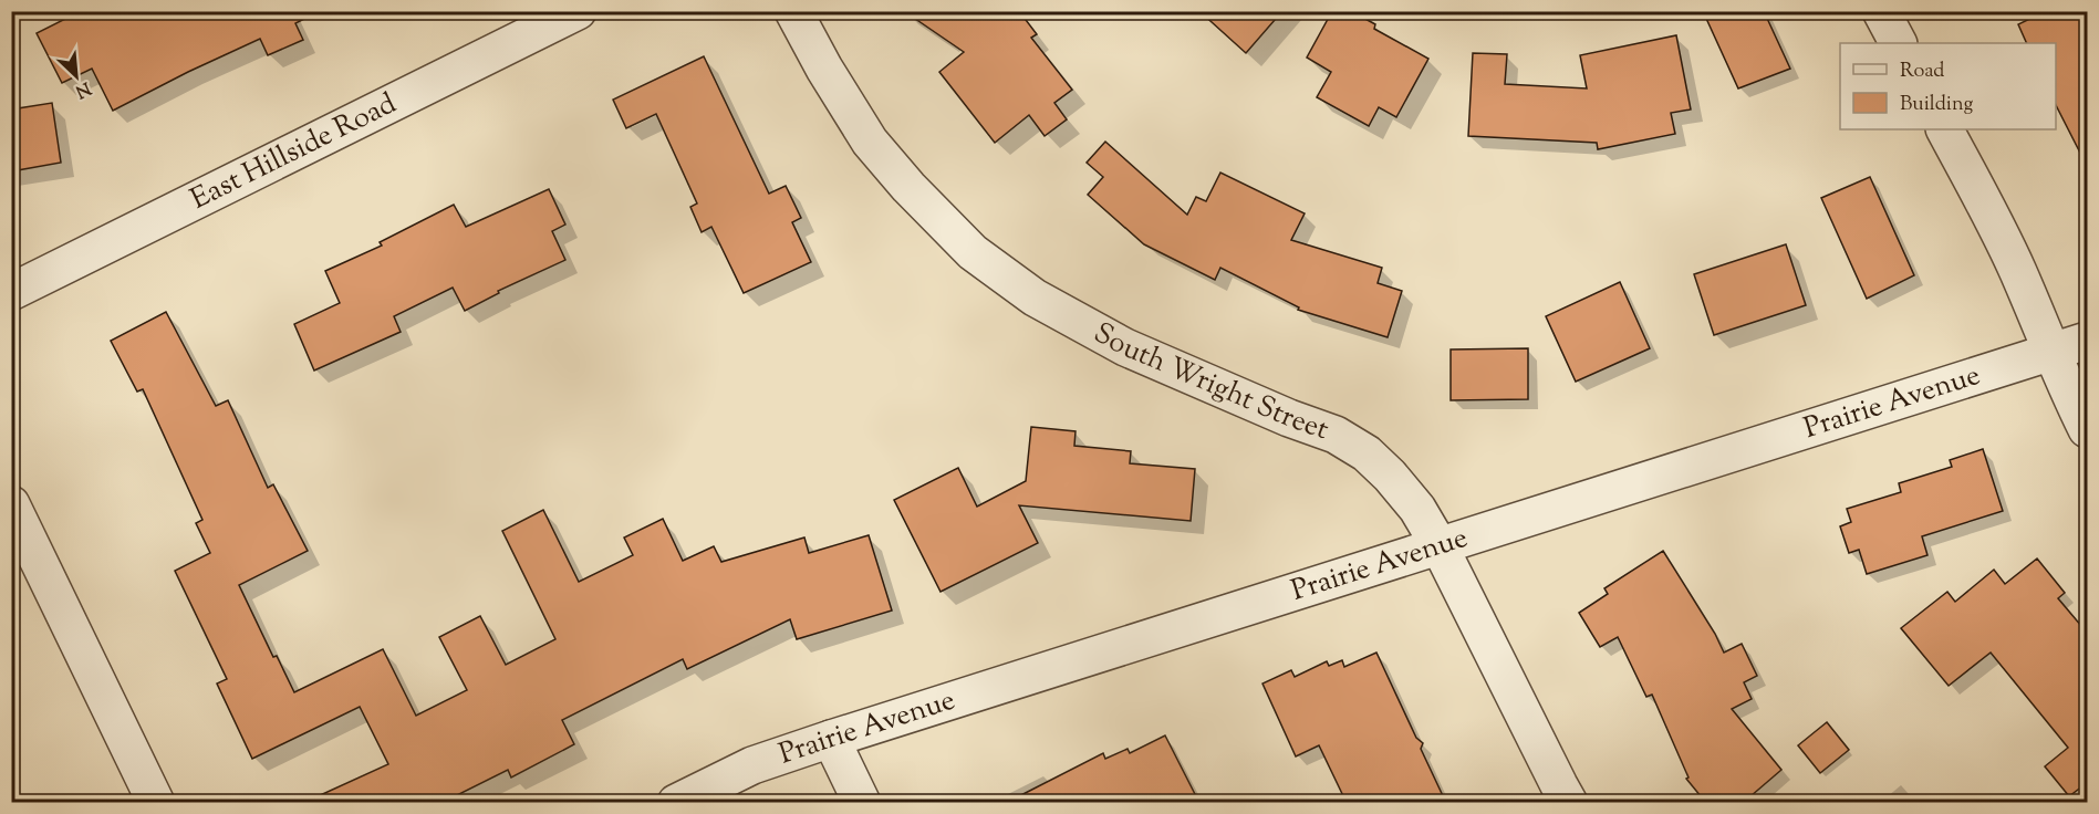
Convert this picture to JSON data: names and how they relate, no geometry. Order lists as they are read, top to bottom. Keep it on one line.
{"streets":{"street":["East Hillside Road","South Wright Street","Prairie Avenue"]},"crossings":[["South Wright Street","Prairie Avenue"]],"legend":["Road","Building"],"north":"bottom right"}
